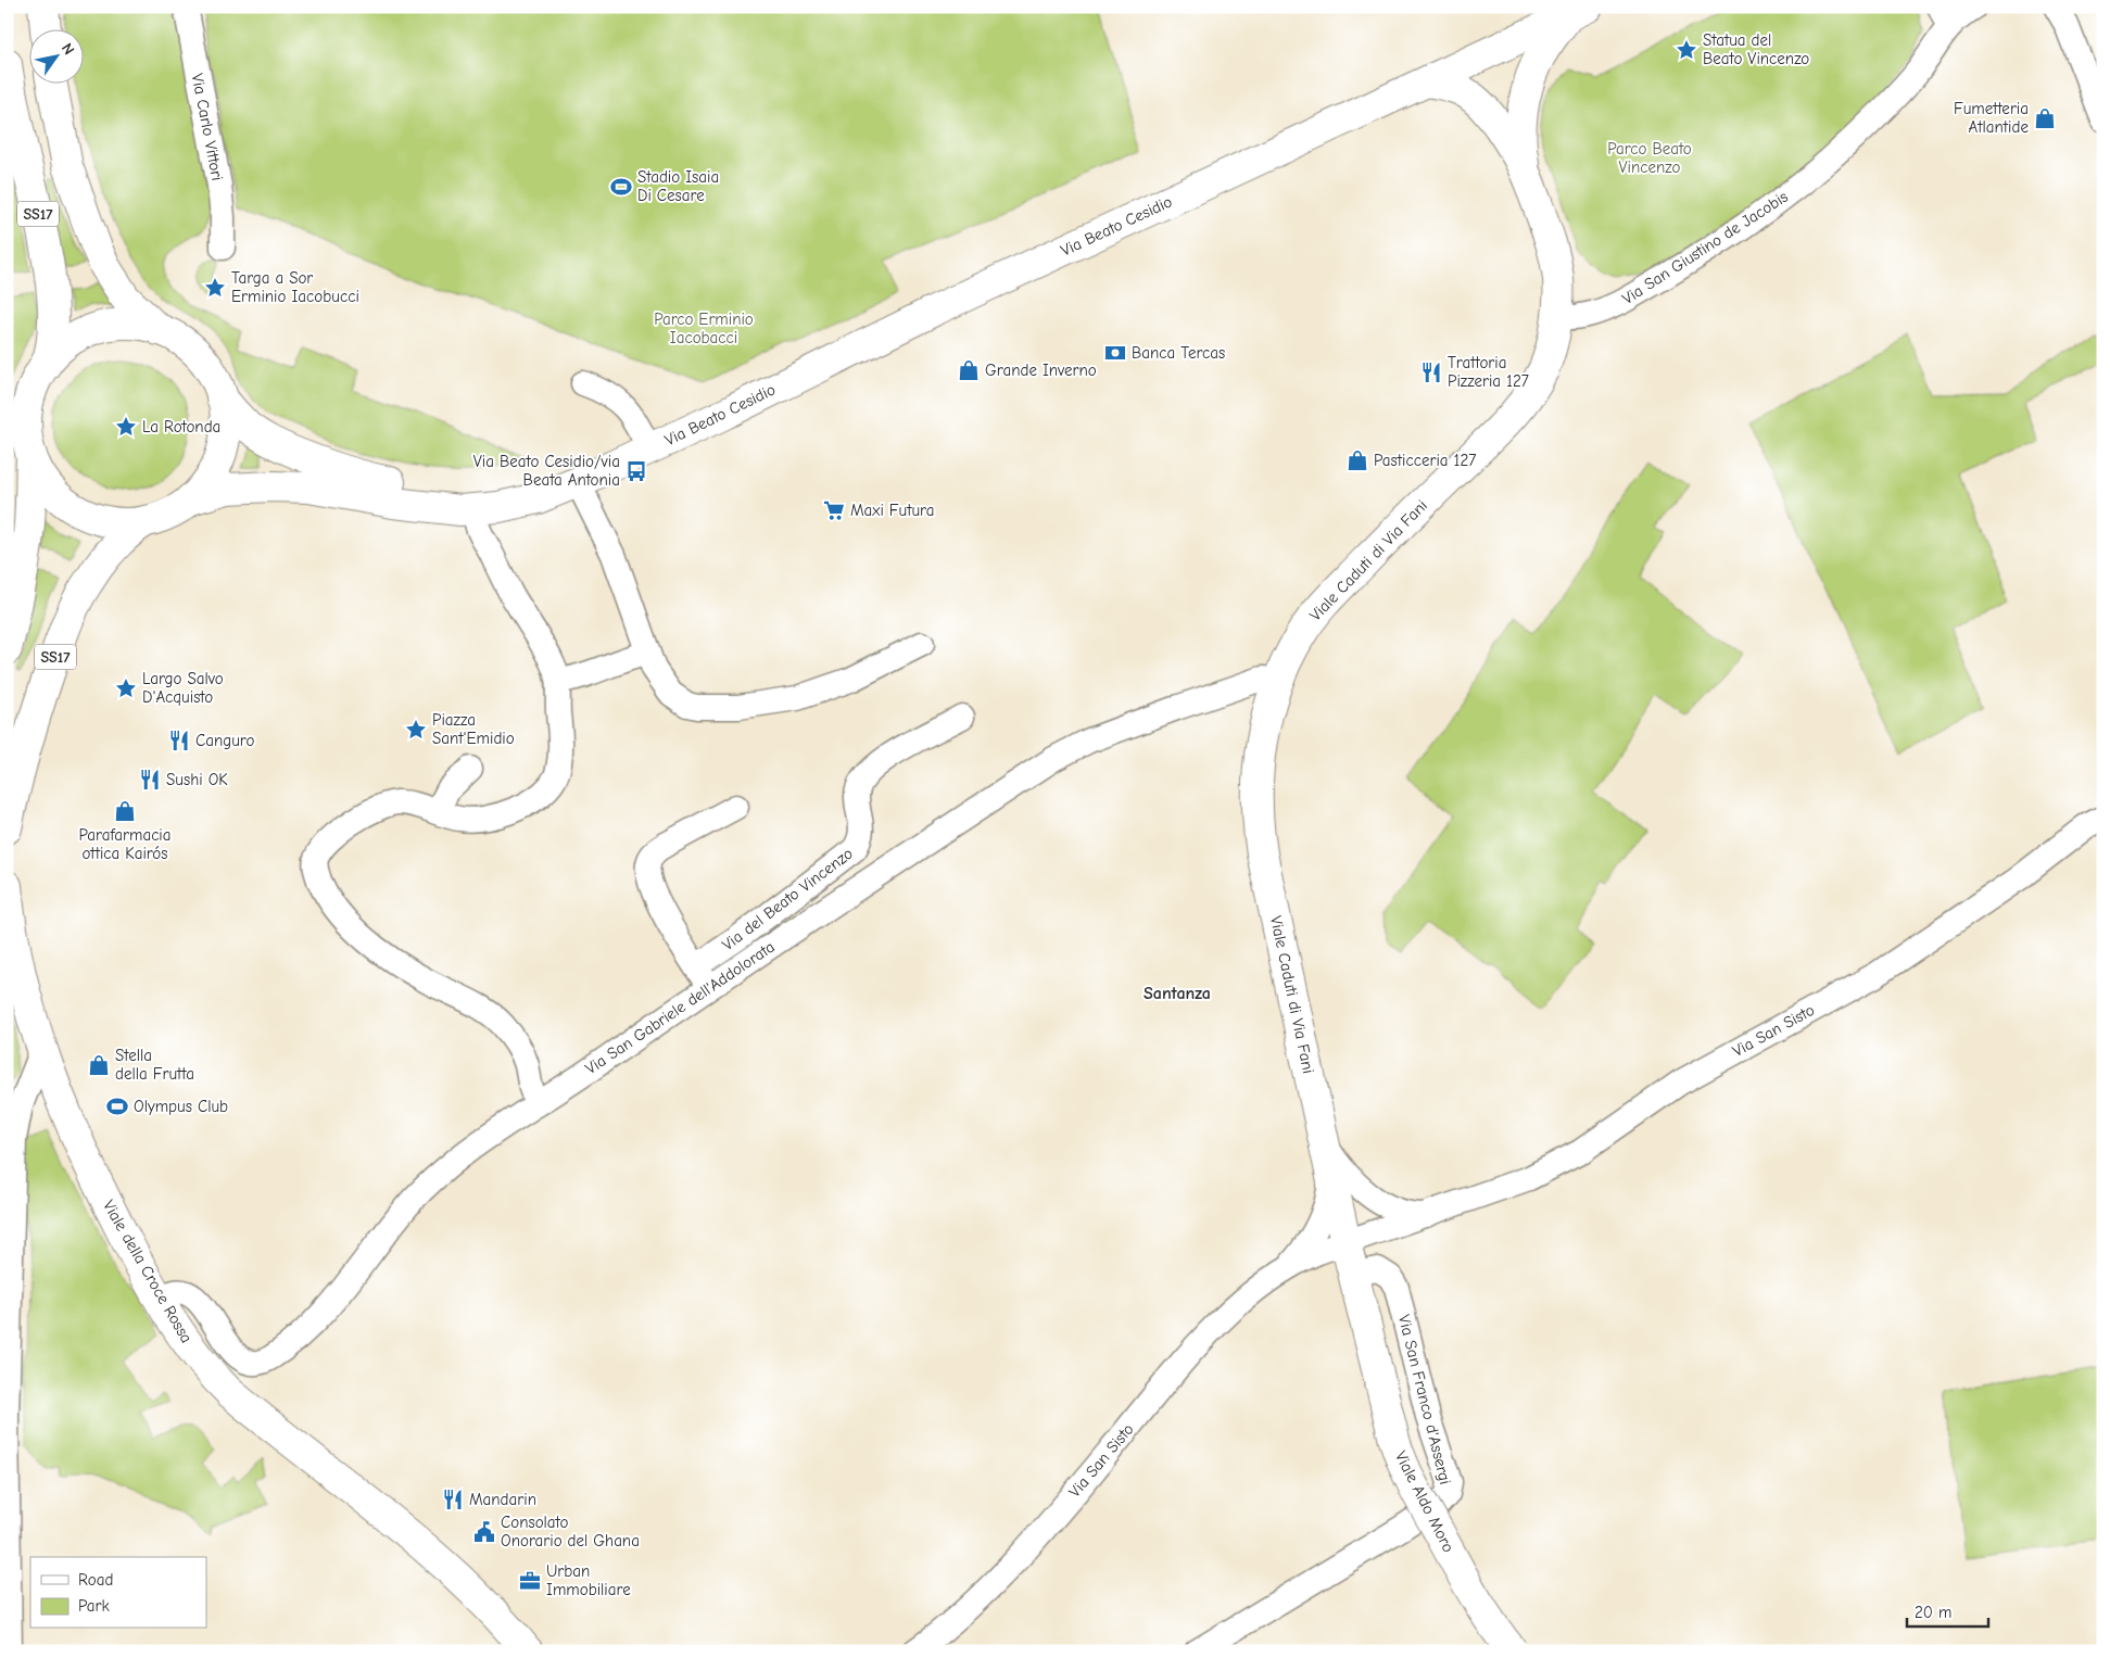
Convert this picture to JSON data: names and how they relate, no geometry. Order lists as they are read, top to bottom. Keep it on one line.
{"streets":{"main road":["SS17","Via Beato Cesidio","Viale Caduti di Via Fani","Viale della Croce Rossa","Viale Aldo Moro"],"street":["Via Carlo Vittori","Via San Giustino de Jacobis","Via del Beato Vincenzo","Via San Gabriele dell'Addolorata","Via San Sisto","Via San Franco d'Assergi"]},"crossings":[["SS17","Via Beato Cesidio"],["Via Beato Cesidio","Viale Caduti di Via Fani"],["Via San Giustino de Jacobis","Viale Caduti di Via Fani"],["Viale Caduti di Via Fani","Via San Gabriele dell'Addolorata"],["Viale Caduti di Via Fani","Via San Sisto"],["Viale Caduti di Via Fani","Viale Aldo Moro"],["Via del Beato Vincenzo","Via San Gabriele dell'Addolorata"],["Via San Gabriele dell'Addolorata","Viale della Croce Rossa"],["Via San Sisto","Viale Aldo Moro"],["Via San Franco d'Assergi","Viale Aldo Moro"]],"districts":["Santanza"],"parks":["Parco Beato Vincenzo","Parco Erminio Iacobacci"],"places":{"place":["Statua del Beato Vincenzo","Targa a Sor Erminio Iacobucci","La Rotonda","Largo Salvo D'Acquisto","Piazza Sant'Emidio"],"shop":["Fumetteria Atlantide","Grande Inverno","Pasticceria 127","Parafarmacia ottica Kairós","Stella della Frutta"],"sports":["Stadio Isaia Di Cesare","Olympus Club"],"bank":["Banca Tercas"],"restaurant":["Trattoria Pizzeria 127","Canguro","Sushi OK","Mandarin"],"bus stop":["Via Beato Cesidio/via Beata Antonia"],"supermarket":["Maxi Futura"],"public building":["Consolato Onorario del Ghana"],"office":["Urban Immobiliare"]},"legend":["Road","Park"],"scale_bar":"20 m","north":"top right"}
